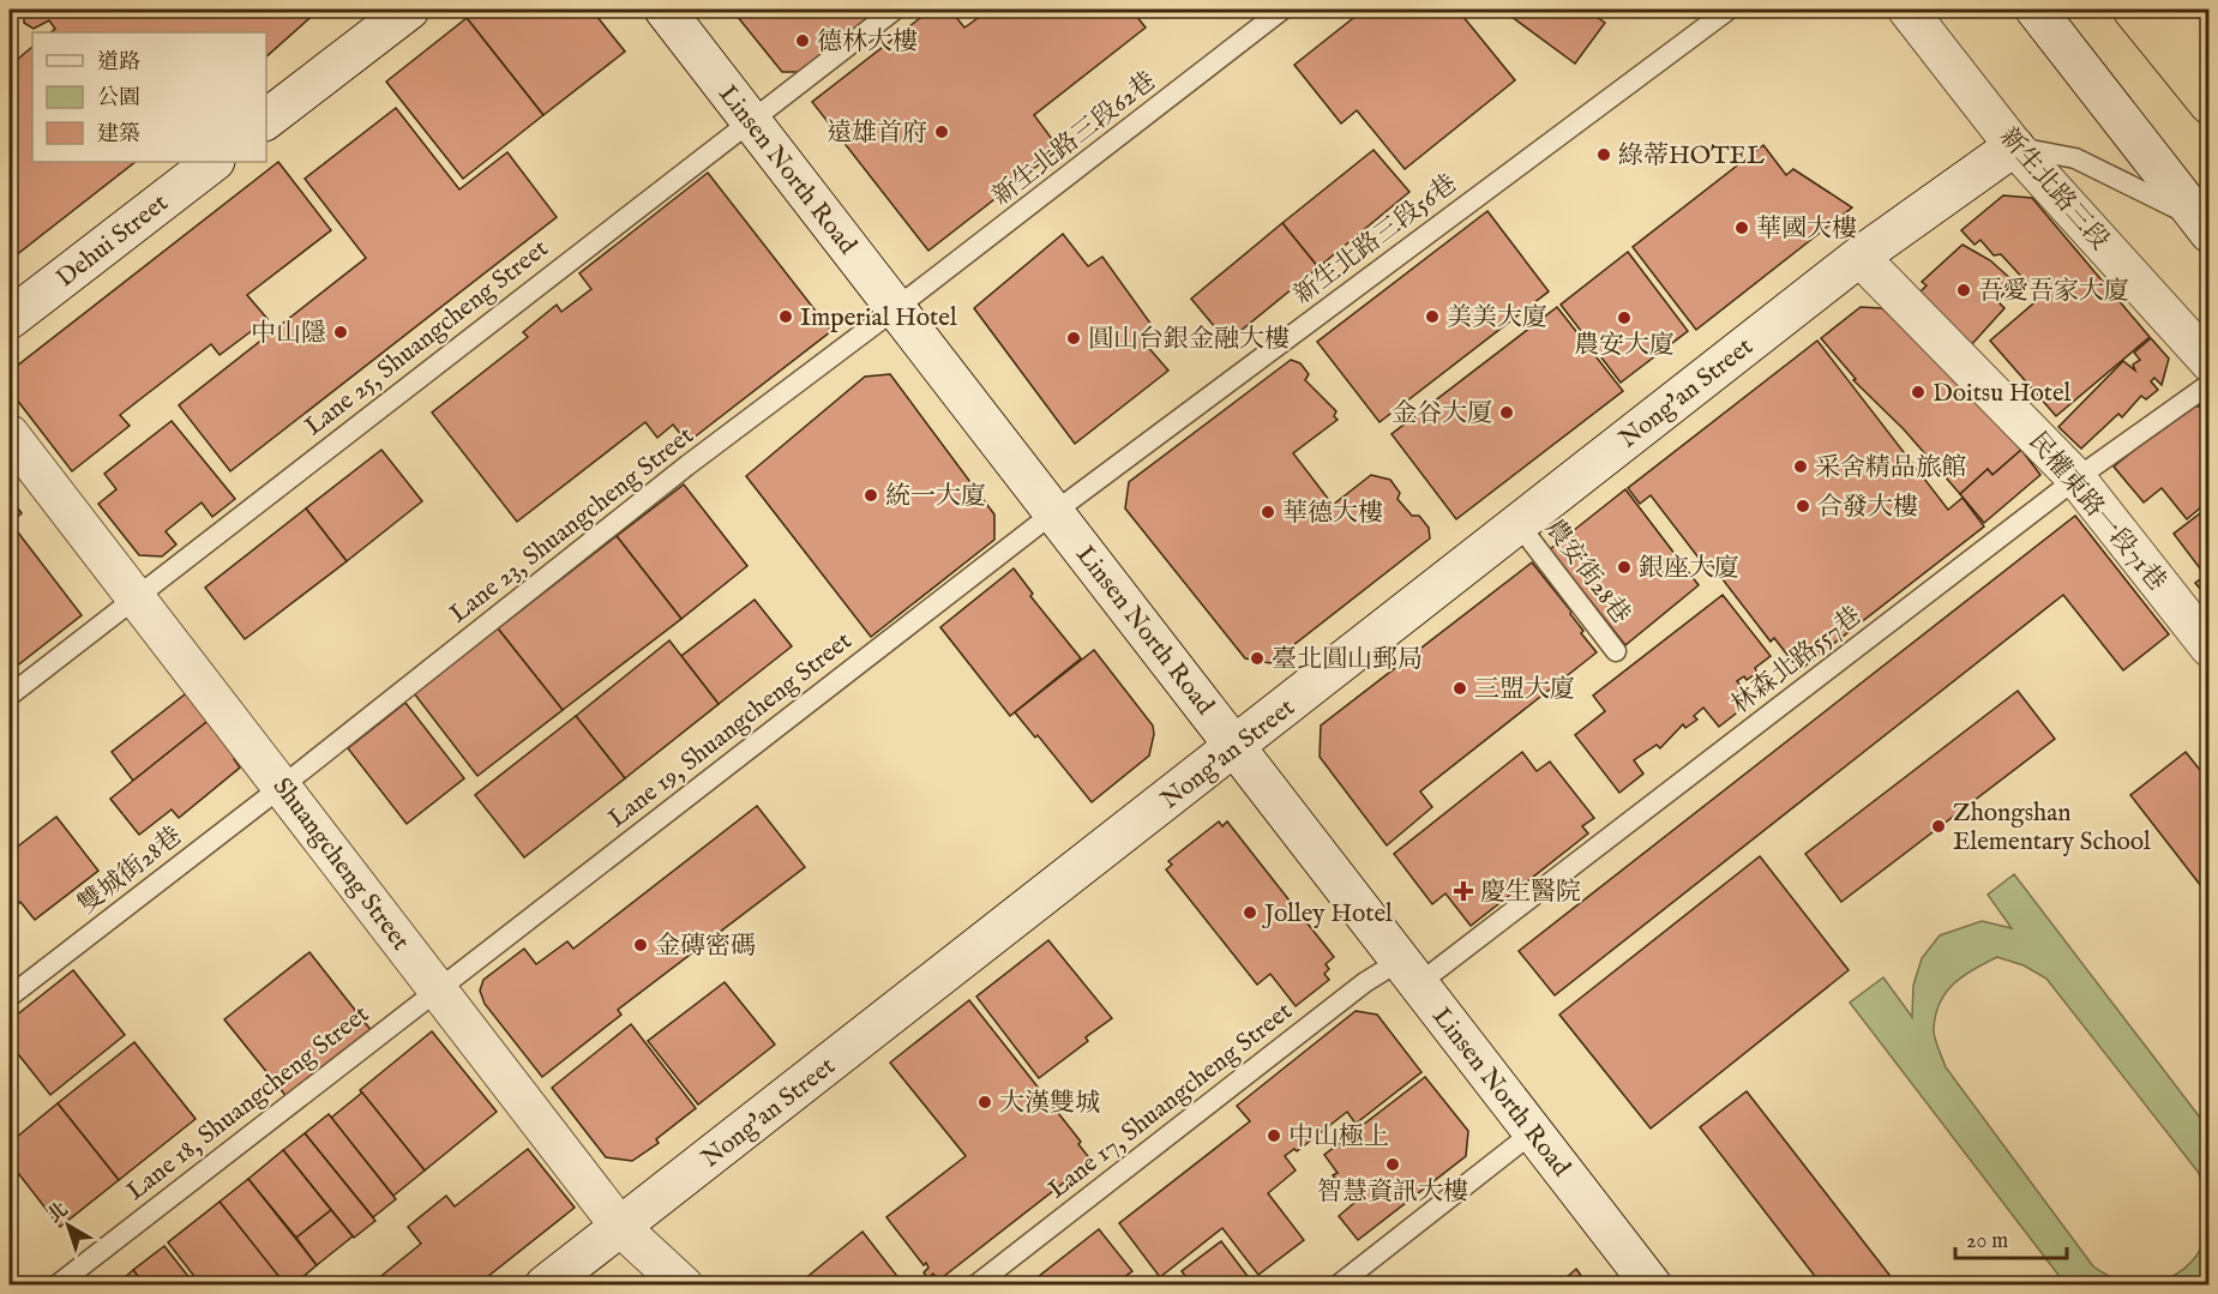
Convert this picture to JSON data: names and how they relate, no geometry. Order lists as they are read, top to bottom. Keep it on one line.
{"streets":{"street":["Linsen North Road","新生北路三段","Dehui Street","Nong'an Street","民權東路一段71巷","Shuangcheng Street"],"lane":["新生北路三段62巷","新生北路三段56巷","Lane 25, Shuangcheng Street","Lane 23, Shuangcheng Street","農安街28巷","林森北路557巷","Lane 19, Shuangcheng Street","雙城街28巷","Lane 17, Shuangcheng Street","Lane 18, Shuangcheng Street"]},"crossings":[["新生北路三段62巷","Linsen North Road"],["新生北路三段62巷","Lane 23, Shuangcheng Street"],["Linsen North Road","新生北路三段56巷"],["Linsen North Road","Lane 25, Shuangcheng Street"],["Linsen North Road","Nong'an Street"],["Linsen North Road","Lane 23, Shuangcheng Street"],["Linsen North Road","林森北路557巷"],["Linsen North Road","Lane 19, Shuangcheng Street"],["Linsen North Road","Lane 17, Shuangcheng Street"],["新生北路三段","Nong'an Street"],["新生北路三段56巷","Lane 19, Shuangcheng Street"],["Lane 25, Shuangcheng Street","Shuangcheng Street"],["Nong'an Street","民權東路一段71巷"],["Nong'an Street","農安街28巷"],["Nong'an Street","Shuangcheng Street"],["民權東路一段71巷","林森北路557巷"],["Lane 23, Shuangcheng Street","Shuangcheng Street"],["Lane 23, Shuangcheng Street","雙城街28巷"],["林森北路557巷","Lane 17, Shuangcheng Street"],["Lane 19, Shuangcheng Street","Shuangcheng Street"],["Lane 19, Shuangcheng Street","Lane 18, Shuangcheng Street"],["Shuangcheng Street","雙城街28巷"],["Shuangcheng Street","Lane 18, Shuangcheng Street"]],"places":{"other":["德林大樓","遠雄首府","綠蒂HOTEL","華國大樓","吾愛吾家大廈","Imperial Hotel","美美大廈","農安大廈","中山隱","圓山台銀金融大樓","Doitsu Hotel","金谷大厦","采舍精品旅館","統一大廈","合發大樓","華德大樓","銀座大廈","臺北圓山郵局","三盟大廈","Zhongshan Elementary School","Jolley Hotel","金磚密碼","大漢雙城","中山極上","智慧資訊大樓"],"health":["慶生醫院"]},"legend":["道路","公園","建築"],"scale_bar":"20 m","north":"top left"}
